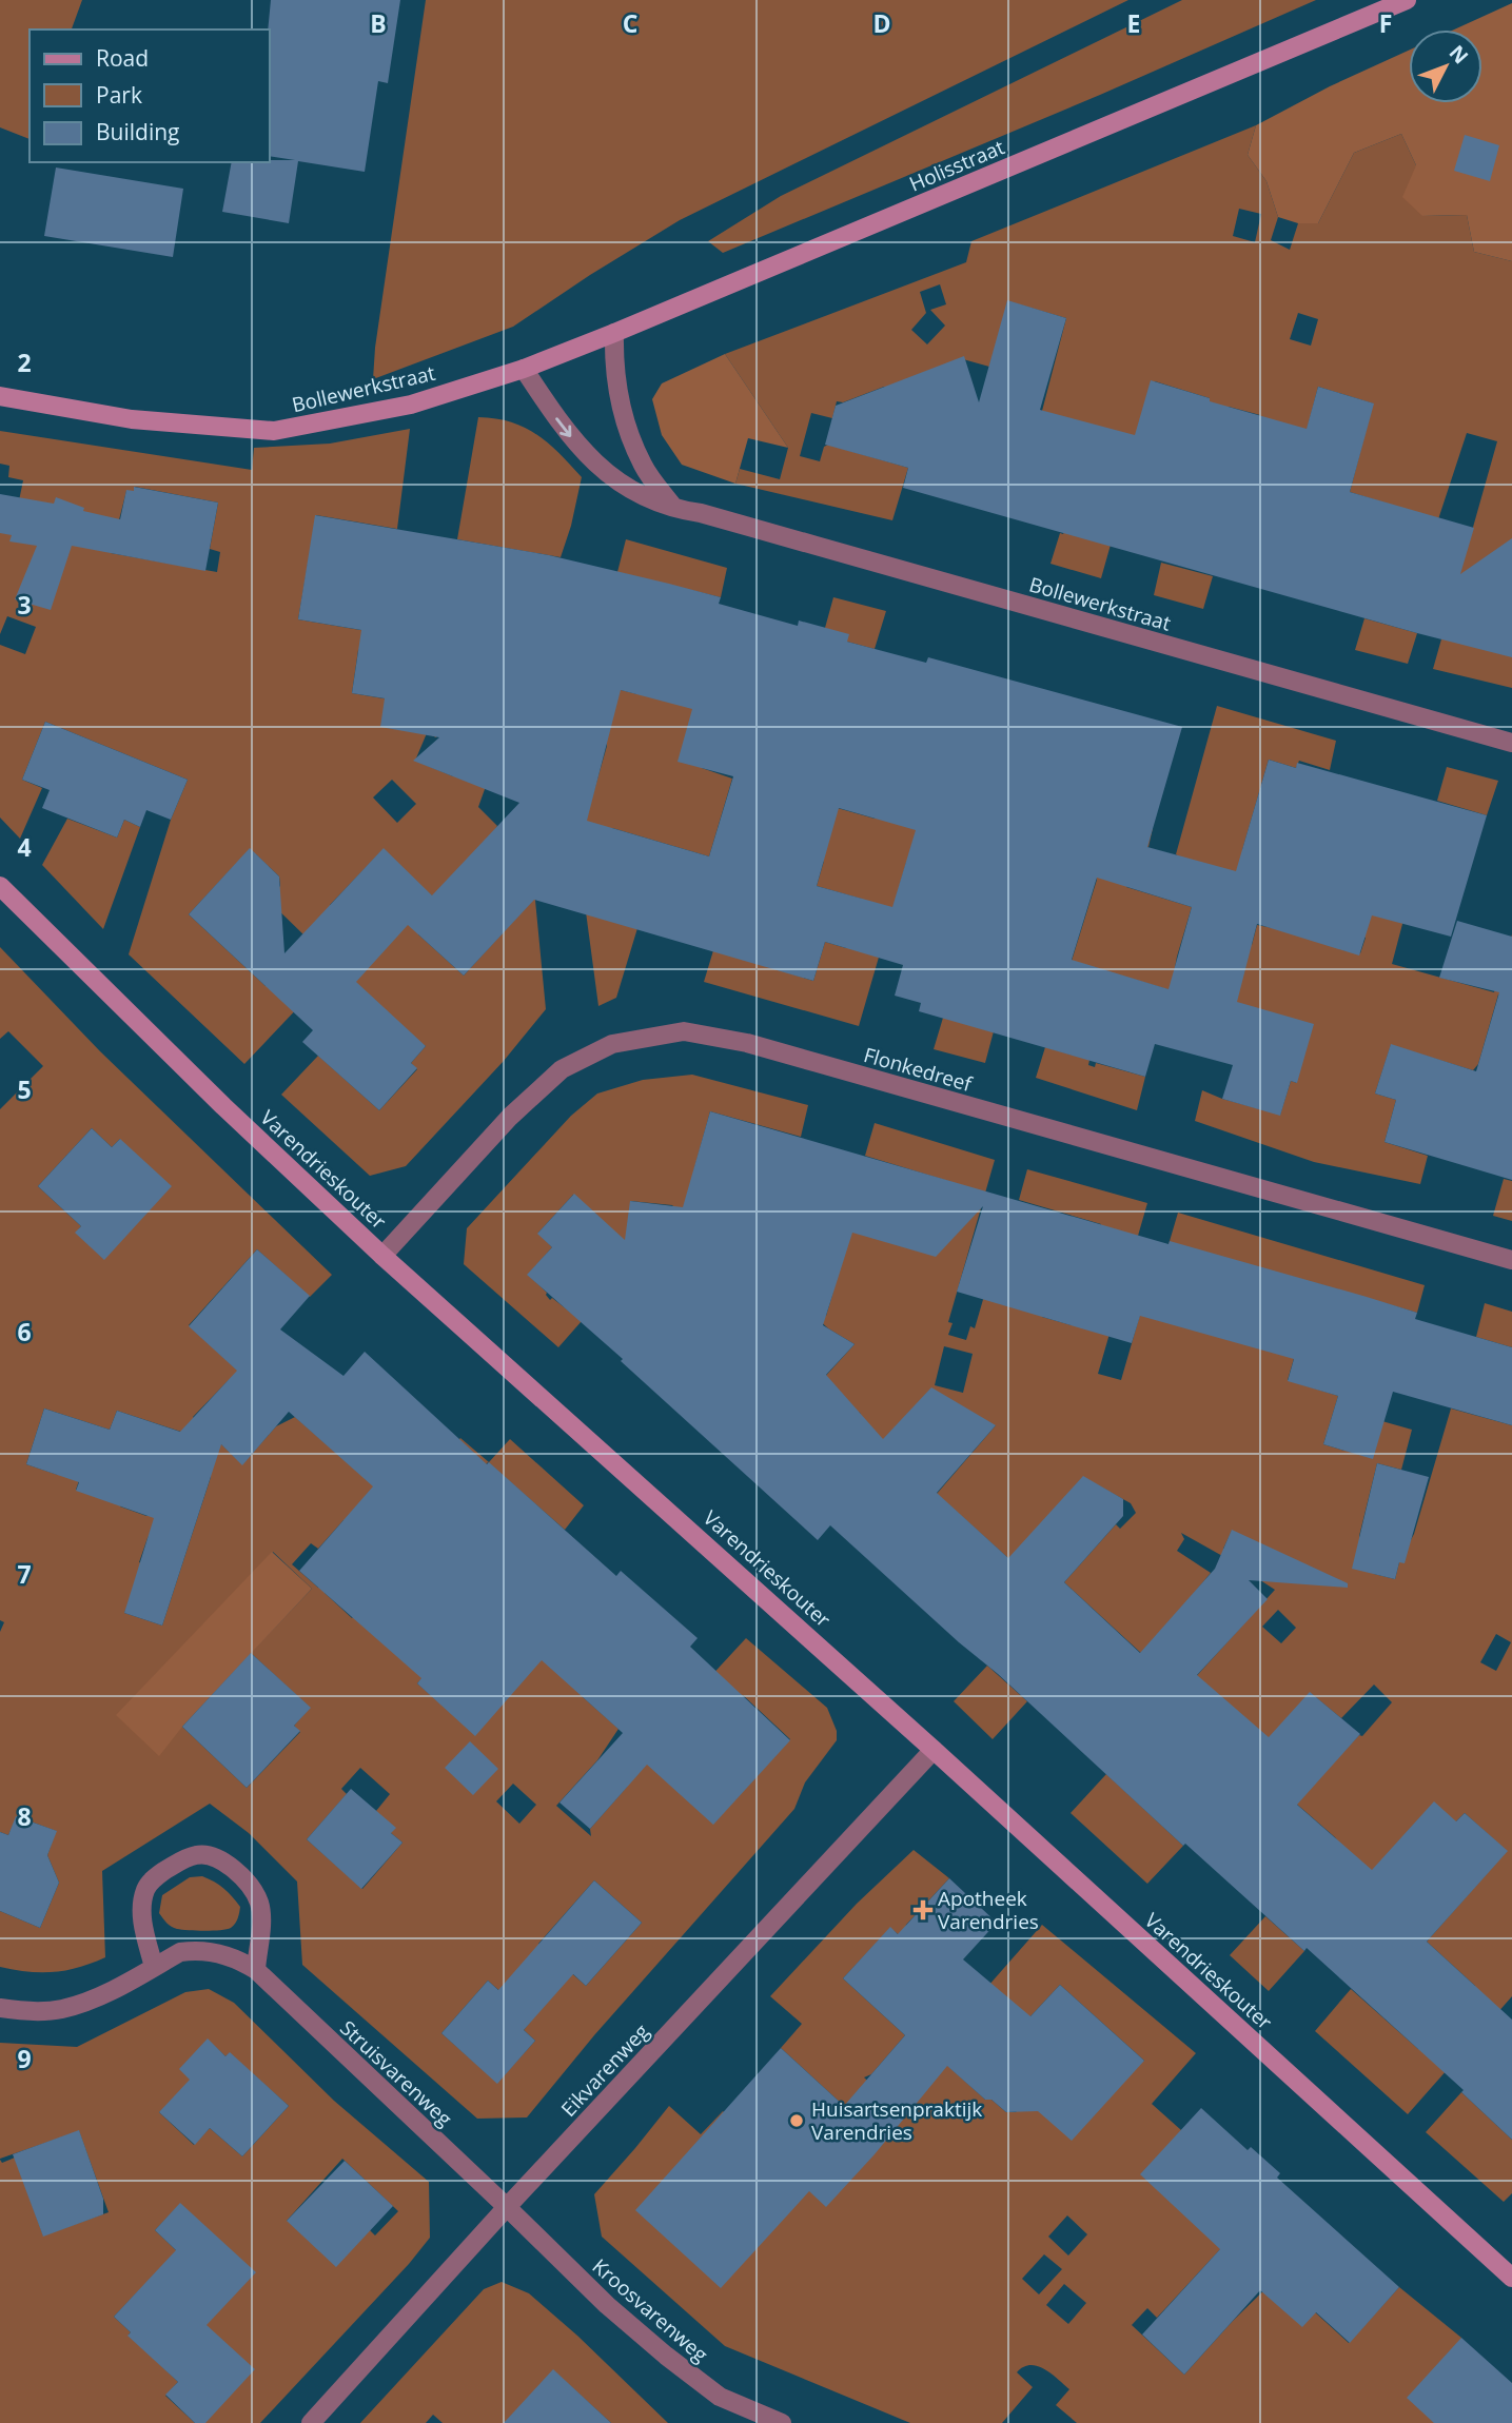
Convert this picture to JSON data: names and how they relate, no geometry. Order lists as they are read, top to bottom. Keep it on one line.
{"streets":{"street":["Holisstraat","Bollewerkstraat","Flonkedreef","Varendrieskouter","Eikvarenweg","Struisvarenweg","Kroosvarenweg"]},"crossings":[["Holisstraat","Bollewerkstraat"],["Flonkedreef","Varendrieskouter"],["Varendrieskouter","Eikvarenweg"],["Eikvarenweg","Struisvarenweg"],["Eikvarenweg","Kroosvarenweg"],["Struisvarenweg","Kroosvarenweg"]],"places":{"health":["Apotheek Varendries"],"other":["Huisartsenpraktijk Varendries"]},"legend":["Road","Park","Building"],"north":"top right","grid":{"columns":["B","C","D","E","F"],"rows":["2","3","4","5","6","7","8","9"]}}
